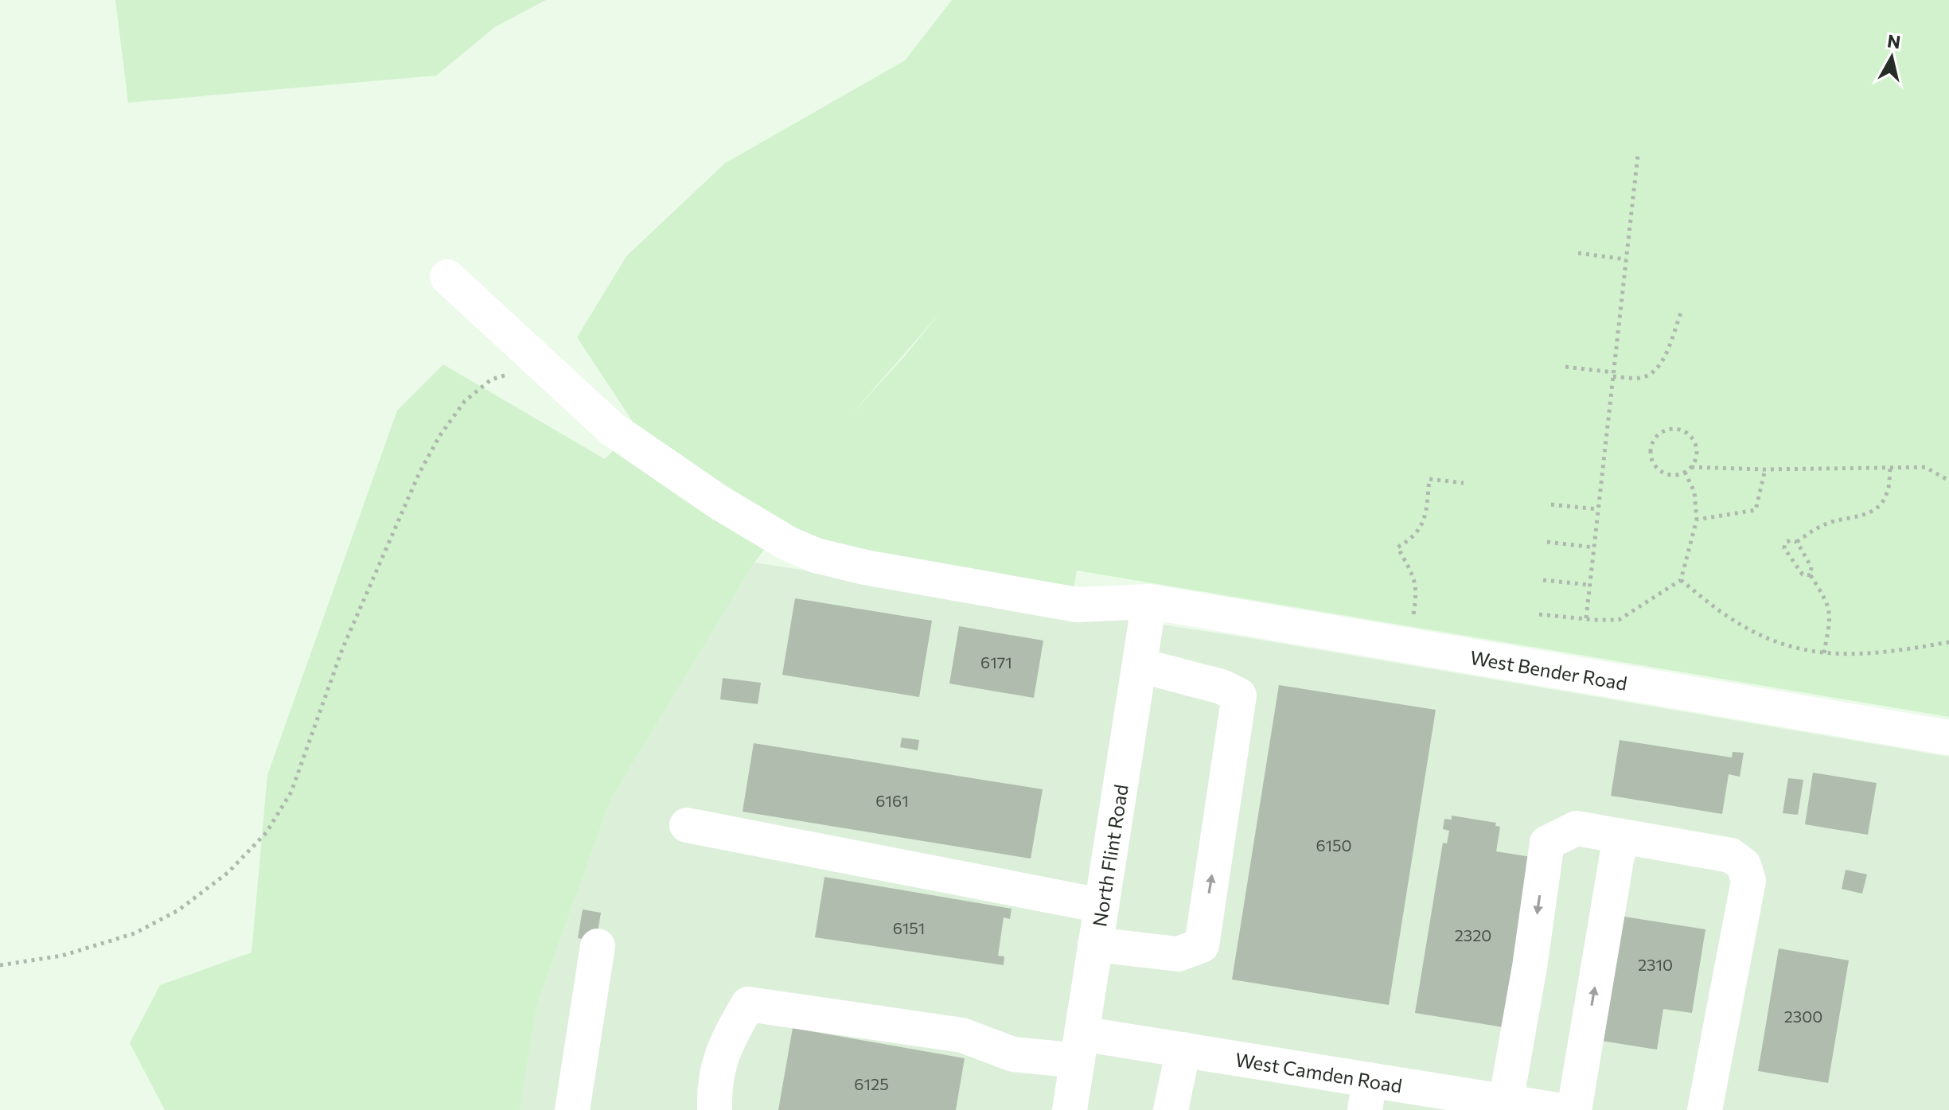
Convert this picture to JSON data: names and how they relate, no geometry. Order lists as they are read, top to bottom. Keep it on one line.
{"streets":{"street":["West Bender Road","North Flint Road","West Camden Road"]},"crossings":[["West Bender Road","North Flint Road"],["North Flint Road","West Camden Road"]],"house_numbers":["6171","6161","6150","6151","2320","2310","2300","6125"],"north":"top"}
